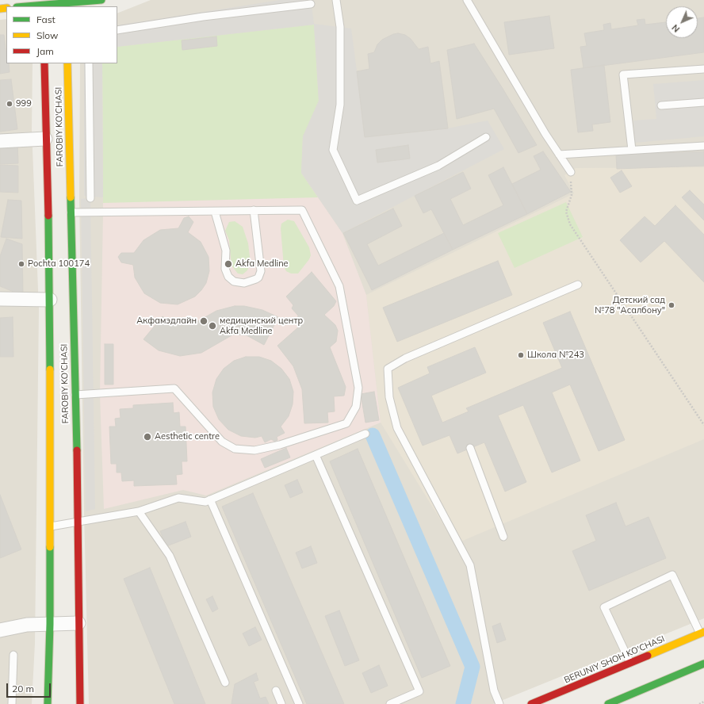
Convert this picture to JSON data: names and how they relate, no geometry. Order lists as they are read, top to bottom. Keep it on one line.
{"streets":{"main road":["FAROBIY KO'CHASI","BERUNIY SHOH KO'CHASI"]},"places":["999","Pochta 100174","Akfa Medline","Детский сад №78 \"Асалбону\"","Акфамэдлайн","медицинский центр Akfa Medline","Школа №243","Aesthetic centre"],"legend":["Fast","Slow","Jam"],"scale_bar":"20 m","north":"bottom left"}
